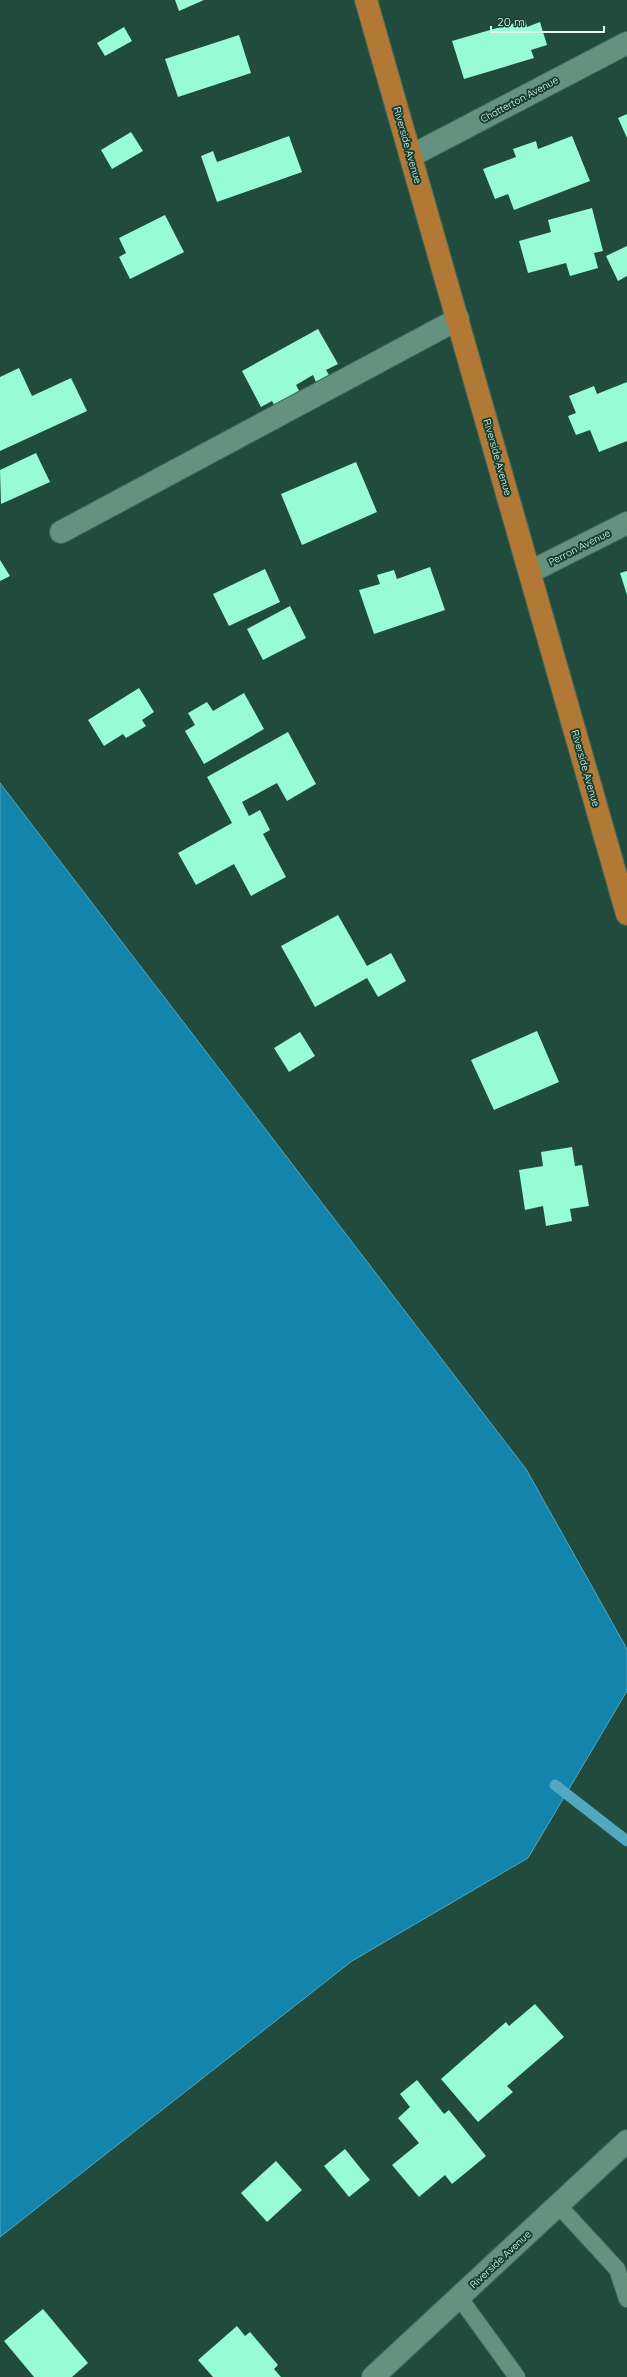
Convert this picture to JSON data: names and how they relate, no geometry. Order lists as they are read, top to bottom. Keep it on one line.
{"streets":{"main road":["Riverside Avenue"],"street":["Chatterton Avenue","Perron Avenue"]},"crossings":[["Chatterton Avenue","Riverside Avenue"],["Riverside Avenue","Perron Avenue"]],"scale_bar":"20 m"}
